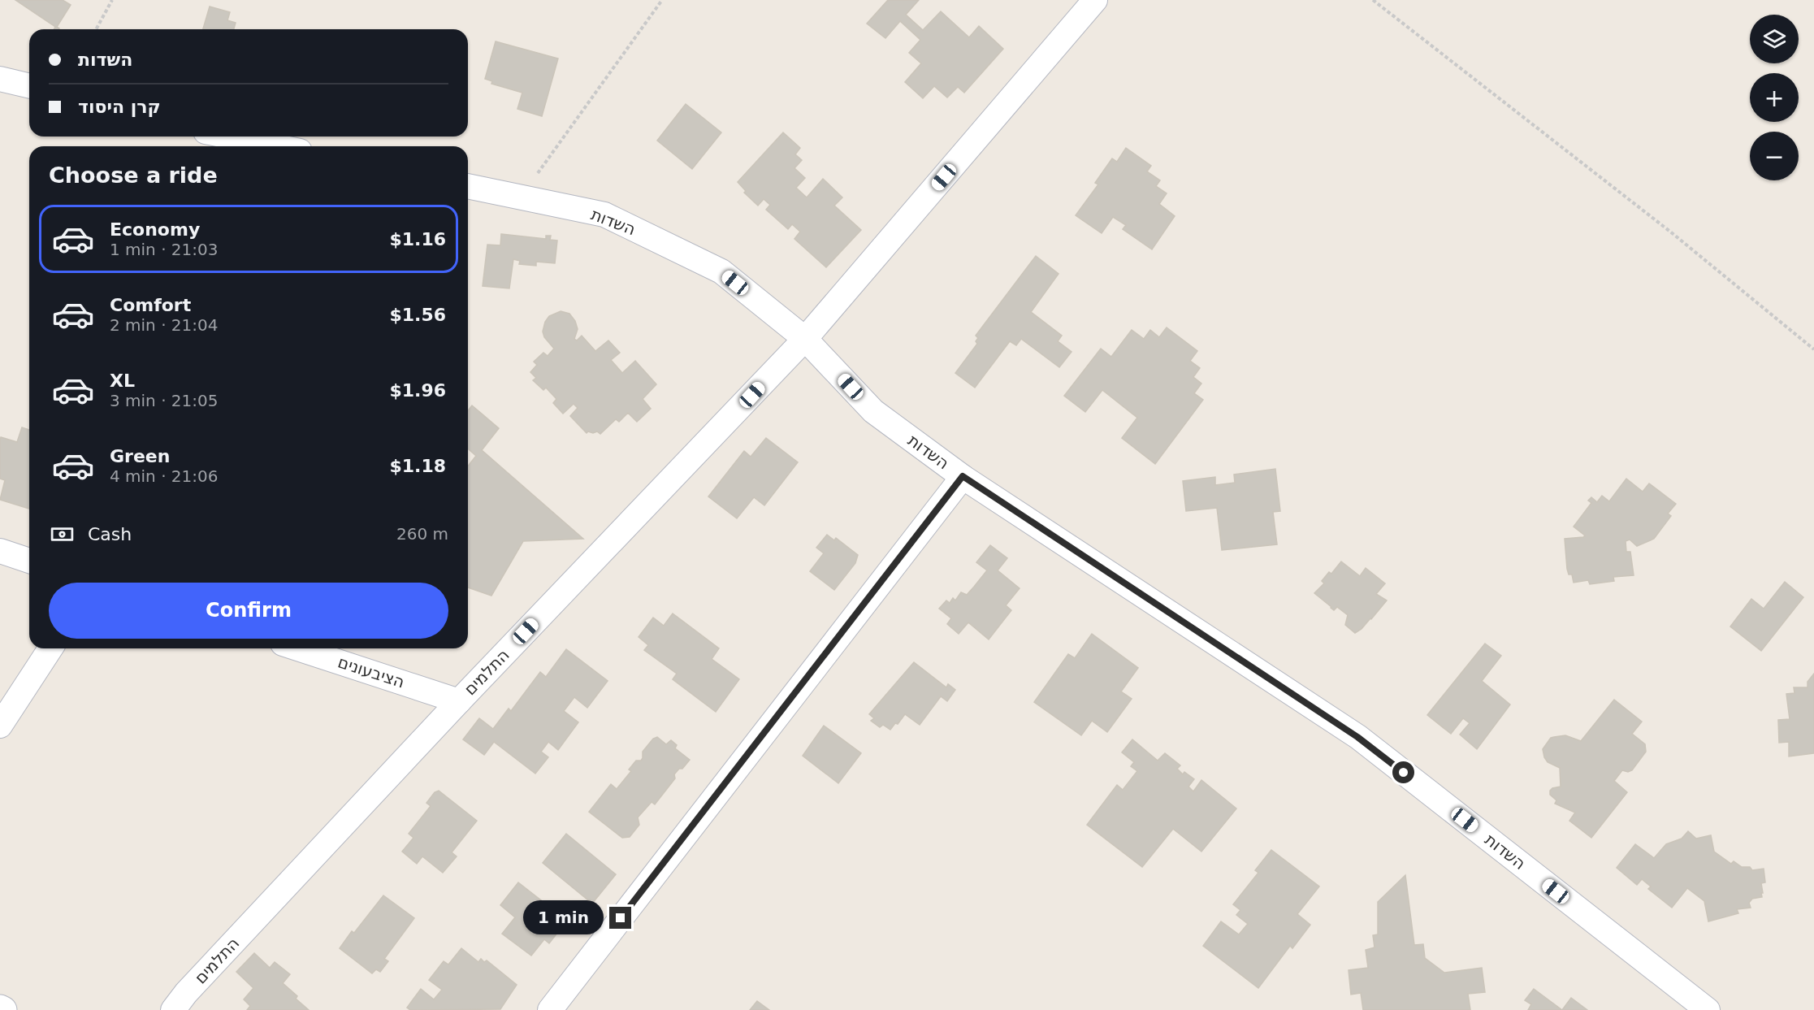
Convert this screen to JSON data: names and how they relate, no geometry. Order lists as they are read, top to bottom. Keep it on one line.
{"streets":{"street":["השדות","הציבעונים","התלמים"]},"crossings":[["השדות","התלמים"],["הציבעונים","התלמים"]],"page":{"map_buttons":["+","−"],"banner":["השדות","קרן היסוד"],"heading":"Choose a ride","list":[{"name":"Economy","note":"1 min · 21:03","value":"$1.16"},{"name":"Comfort","note":"2 min · 21:04","value":"$1.56"},{"name":"XL","note":"3 min · 21:05","value":"$1.96"},{"name":"Green","note":"4 min · 21:06","value":"$1.18"}],"pay":["Cash","260 m"],"buttons":"Confirm","bubble":"1 min"}}
